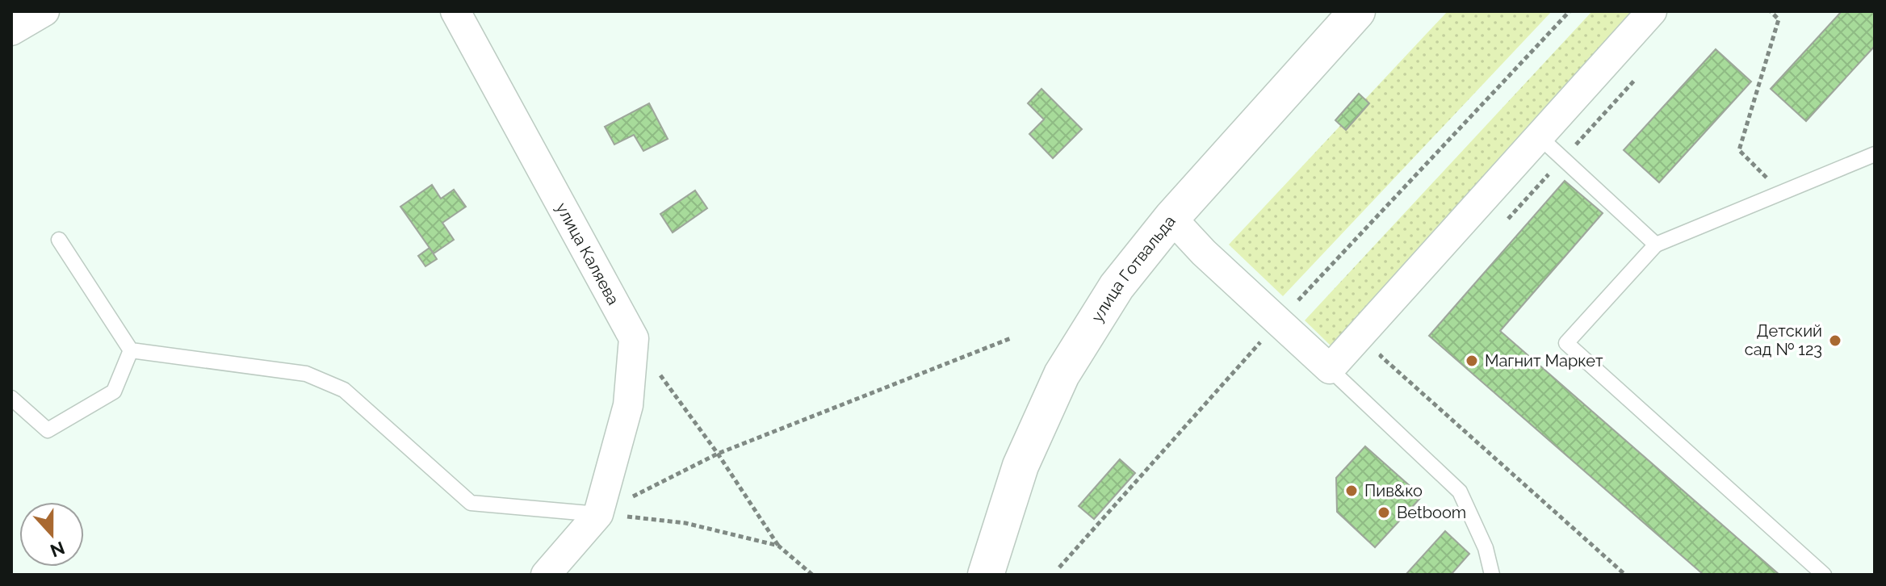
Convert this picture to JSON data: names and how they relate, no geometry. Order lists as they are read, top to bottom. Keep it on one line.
{"streets":{"main road":["улица Готвальда"],"street":["улица Каляева"]},"places":["Детский сад № 123","Магнит Маркет","Пив&ко","Betboom"],"north":"bottom"}
